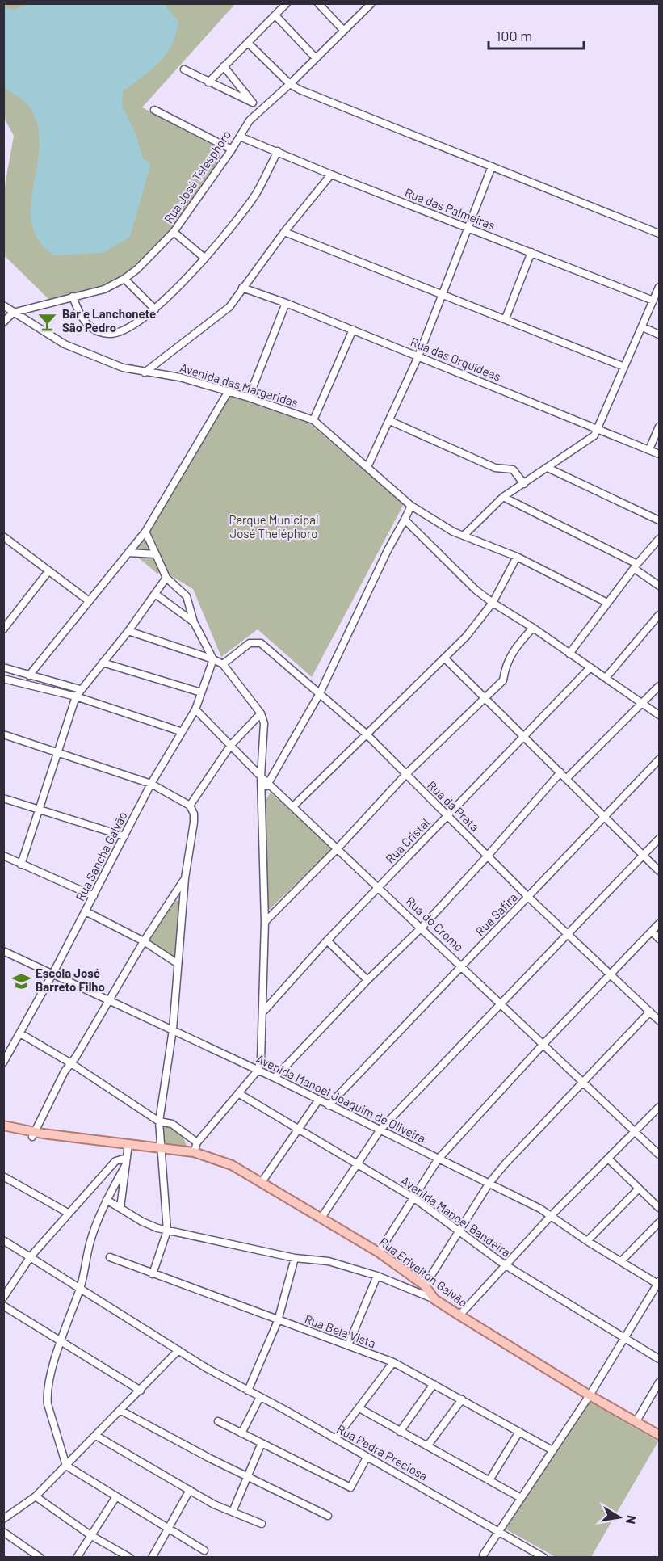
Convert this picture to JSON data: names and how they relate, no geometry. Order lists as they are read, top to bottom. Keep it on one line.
{"streets":{"main road":["Rua Erivelton Galvão"],"street":["Rua José Telesphoro","Rua das Palmeiras","Rua das Orquídeas","Avenida das Margaridas","Rua da Prata","Rua Cristal","Rua Sancha Galvão","Rua Safira","Rua do Cromo","Avenida Manoel Joaquim de Oliveira","Avenida Manoel Bandeira","Rua Bela Vista","Rua Pedra Preciosa"]},"crossings":[["Rua José Telesphoro","Rua das Palmeiras"],["Rua José Telesphoro","Avenida das Margaridas"],["Rua da Prata","Rua Cristal"],["Rua da Prata","Rua Safira"],["Rua Cristal","Rua do Cromo"],["Rua Sancha Galvão","Rua do Cromo"],["Rua Sancha Galvão","Avenida Manoel Joaquim de Oliveira"],["Rua Safira","Rua do Cromo"],["Rua Safira","Avenida Manoel Joaquim de Oliveira"]],"parks":["Parque Municipal José Theléphoro"],"places":{"bar":["Bar e Lanchonete São Pedro"],"school or university":["Escola José Barreto Filho"]},"scale_bar":"100 m","north":"right"}
